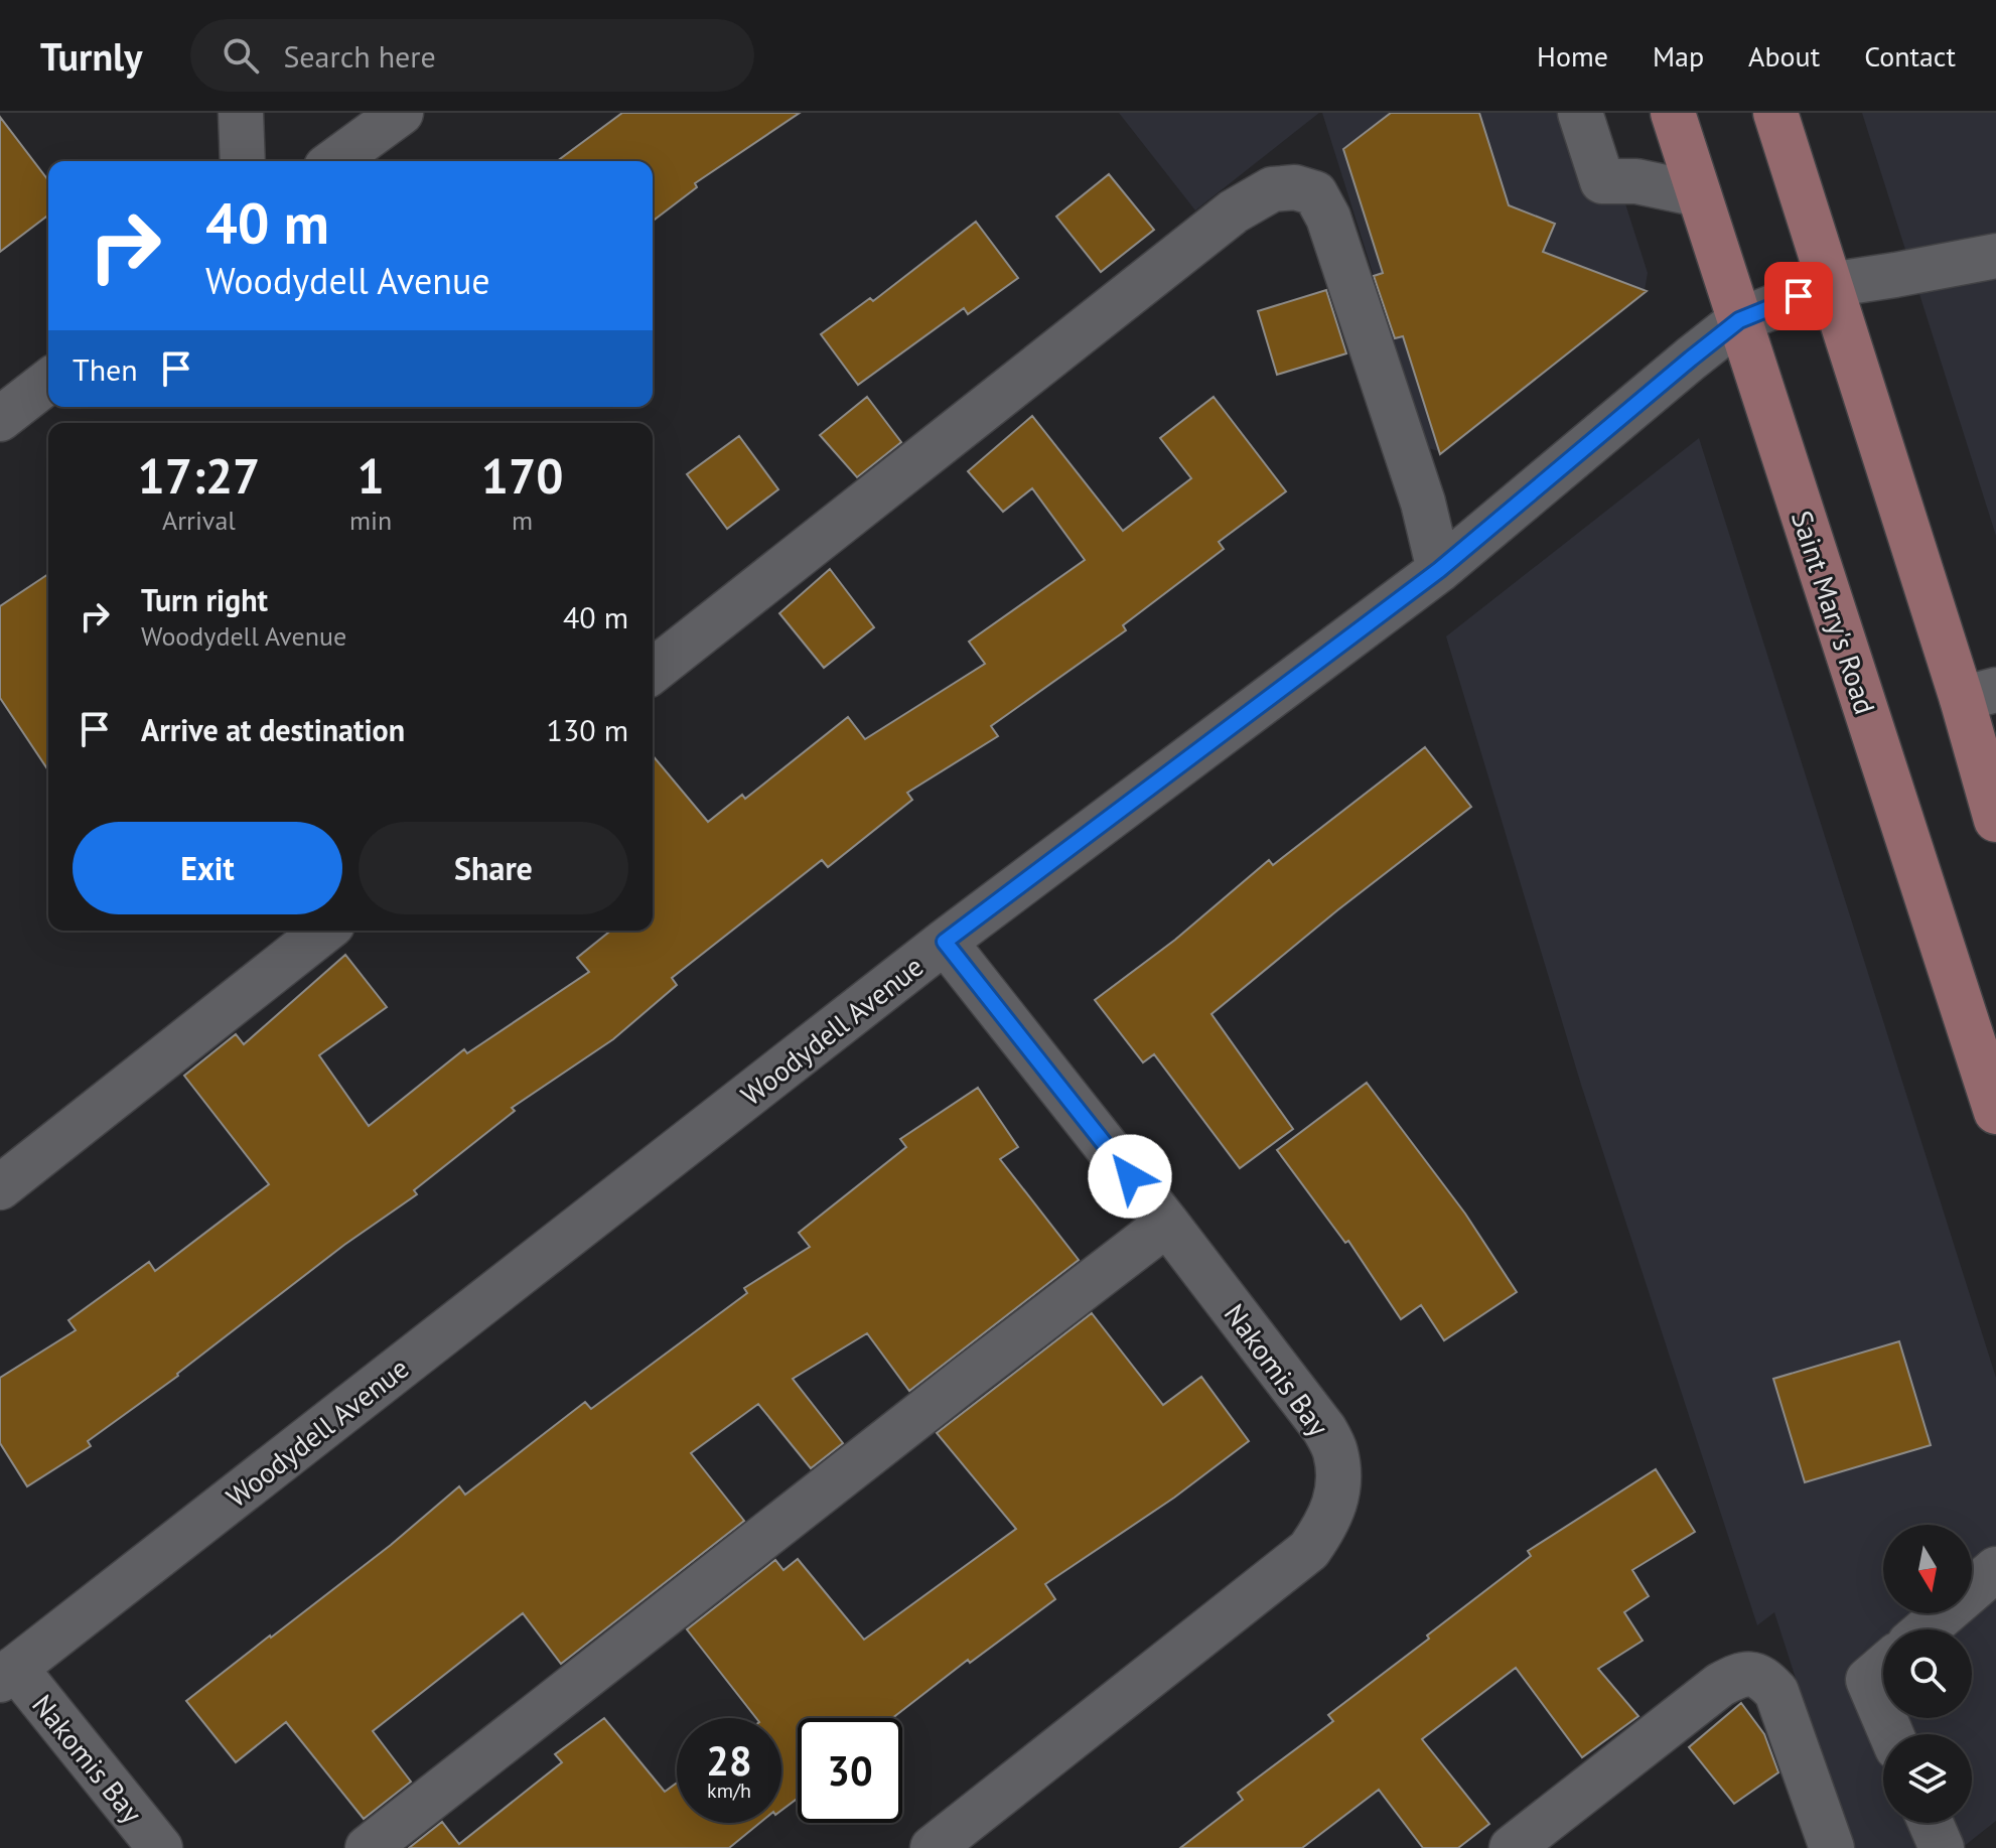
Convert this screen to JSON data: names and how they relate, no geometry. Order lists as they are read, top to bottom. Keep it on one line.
{"streets":{"main road":["Saint Mary's Road"],"street":["Woodydell Avenue","Nakomis Bay"]},"crossings":[["Saint Mary's Road","Woodydell Avenue"],["Woodydell Avenue","Nakomis Bay"]],"north":"bottom","page":{"header":"Turnly","search":"Search here","nav":["Home","Map","About","Contact"],"turn":["40 m","Woodydell Avenue"],"then":"Then","eta":["17:27","Arrival","1","min","170","m"],"list":[{"name":"Turn right","note":"Woodydell Avenue","value":"40 m"},{"name":"Arrive at destination","value":"130 m"}],"buttons":["Exit","Share"],"speed":"28 km/h","limit":"30"}}
